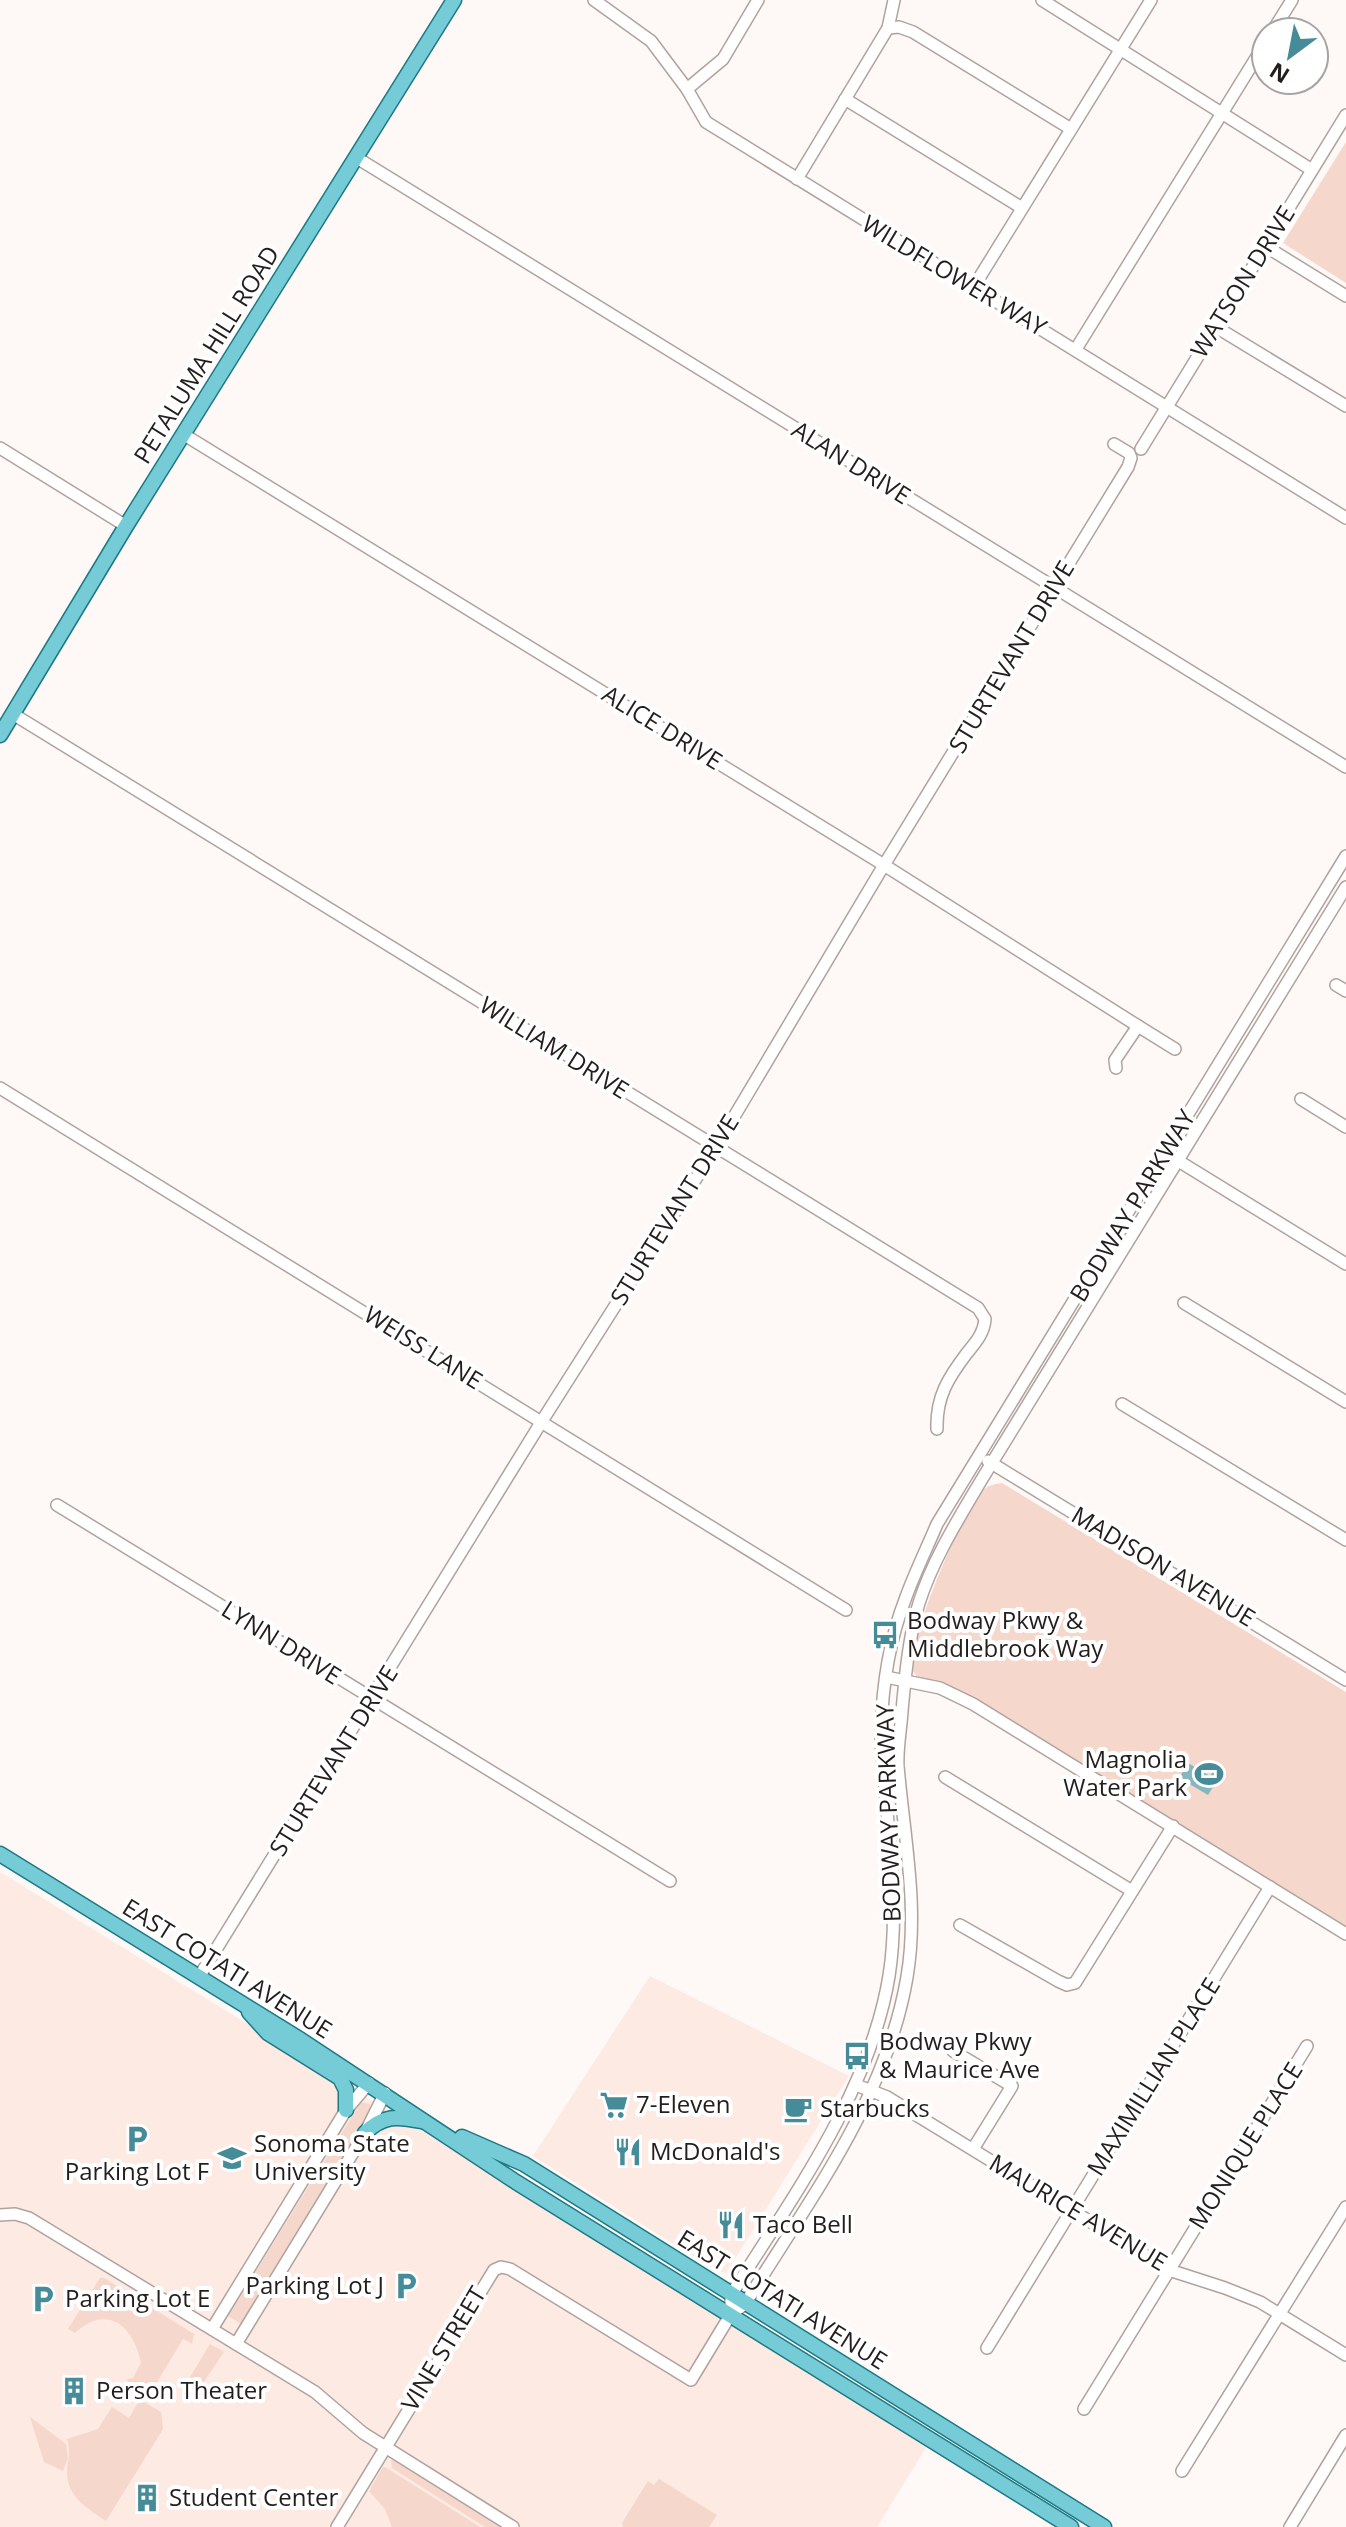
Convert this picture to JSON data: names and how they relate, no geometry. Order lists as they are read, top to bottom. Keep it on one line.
{"streets":{"main road":["PETALUMA HILL ROAD","EAST COTATI AVENUE"],"street":["WILDFLOWER WAY","WATSON DRIVE","ALAN DRIVE","STURTEVANT DRIVE","ALICE DRIVE","WILLIAM DRIVE","BODWAY PARKWAY","WEISS LANE","MADISON AVENUE","LYNN DRIVE","MAXIMILLIAN PLACE","MONIQUE PLACE","MAURICE AVENUE","VINE STREET"]},"crossings":[["WILDFLOWER WAY","WATSON DRIVE"],["PETALUMA HILL ROAD","ALAN DRIVE"],["PETALUMA HILL ROAD","ALICE DRIVE"],["PETALUMA HILL ROAD","WILLIAM DRIVE"],["ALAN DRIVE","STURTEVANT DRIVE"],["STURTEVANT DRIVE","ALICE DRIVE"],["STURTEVANT DRIVE","WILLIAM DRIVE"],["STURTEVANT DRIVE","WEISS LANE"],["STURTEVANT DRIVE","LYNN DRIVE"],["STURTEVANT DRIVE","EAST COTATI AVENUE"],["BODWAY PARKWAY","MADISON AVENUE"],["BODWAY PARKWAY","EAST COTATI AVENUE"],["BODWAY PARKWAY","MAURICE AVENUE"],["BODWAY PARKWAY","VINE STREET"],["EAST COTATI AVENUE","VINE STREET"],["MAXIMILLIAN PLACE","MAURICE AVENUE"],["MONIQUE PLACE","MAURICE AVENUE"]],"places":{"bus stop":["Bodway Pkwy & Middlebrook Way","Bodway Pkwy & Maurice Ave"],"sports":["Magnolia Water Park"],"supermarket":["7-Eleven"],"cafe":["Starbucks"],"parking":["Parking Lot F","Parking Lot J","Parking Lot E"],"restaurant":["McDonald's","Taco Bell"],"school or university":["Sonoma State University"],"building":["Person Theater","Student Center"]},"north":"bottom left"}
